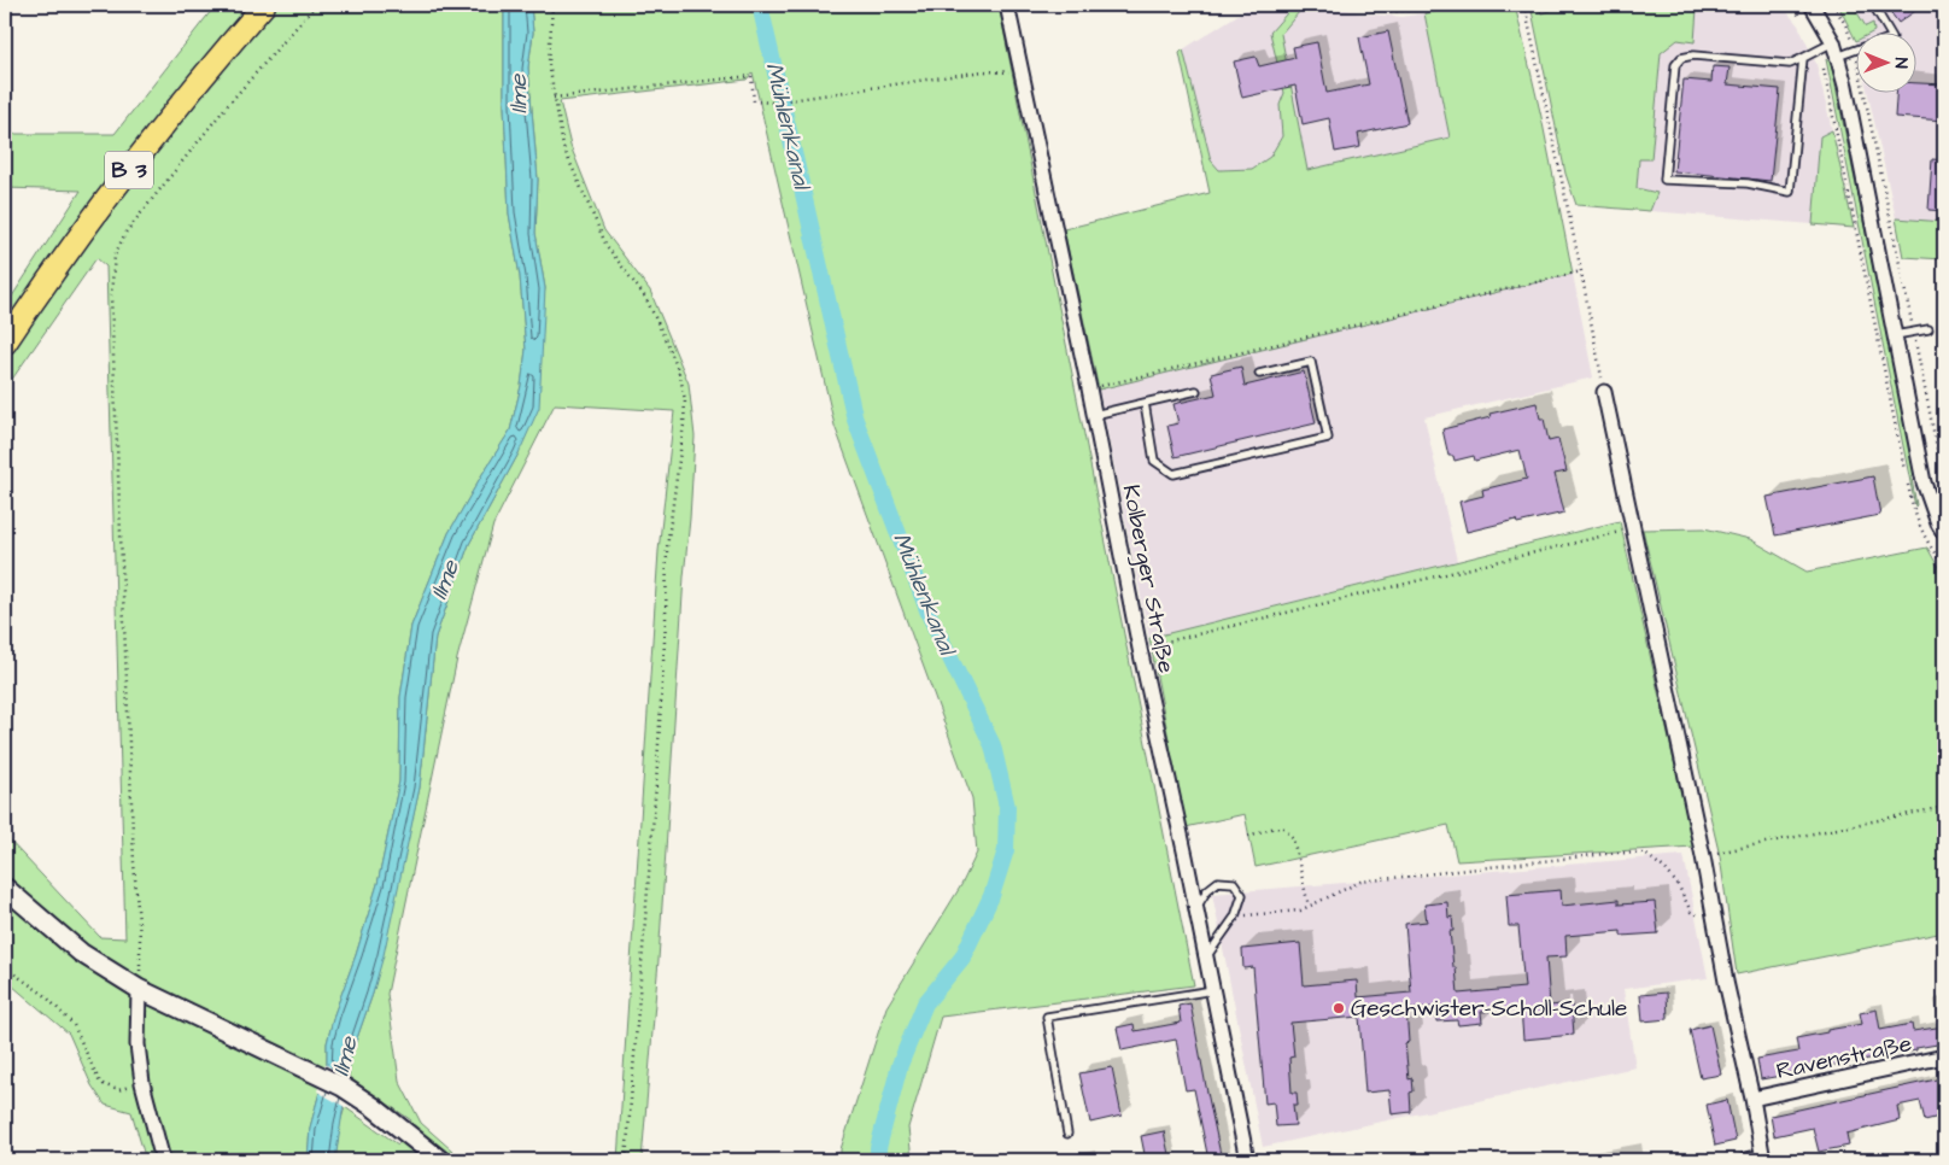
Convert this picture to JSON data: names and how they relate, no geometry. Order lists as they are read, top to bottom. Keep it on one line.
{"streets":{"main road":["B 3"],"street":["Kolberger Straße","Ravenstraße"]},"water":["Ilme","Mühlenkanal"],"places":["Geschwister-Scholl-Schule"],"north":"right"}
